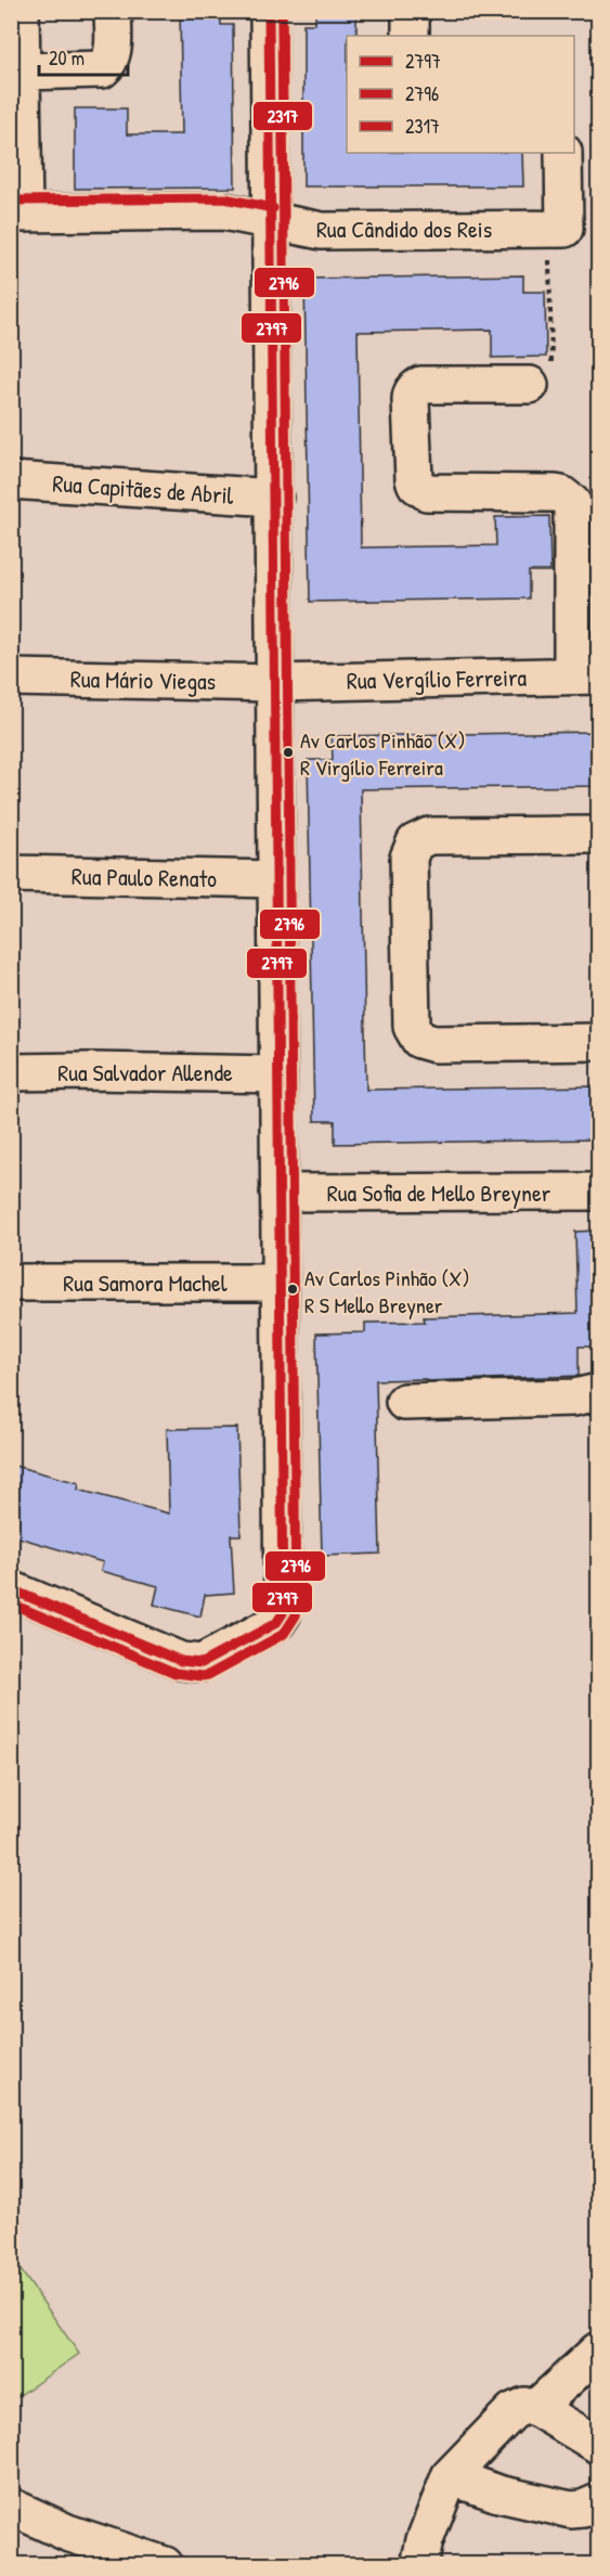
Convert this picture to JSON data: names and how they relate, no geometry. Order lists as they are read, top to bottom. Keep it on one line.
{"streets":{"street":["Rua Cândido dos Reis","Rua Capitães de Abril","Rua Vergílio Ferreira","Rua Mário Viegas","Rua Paulo Renato","Rua Salvador Allende","Rua Sofia de Mello Breyner","Rua Samora Machel"]},"crossings":[["Rua Vergílio Ferreira","Rua Mário Viegas"]],"places":["Av Carlos Pinhão (X) R Virgílio Ferreira","Av Carlos Pinhão (X) R S Mello Breyner"],"lines":["transit line 2797","transit line 2796","transit line 2317"],"legend":["2797","2796","2317"],"scale_bar":"20 m"}
